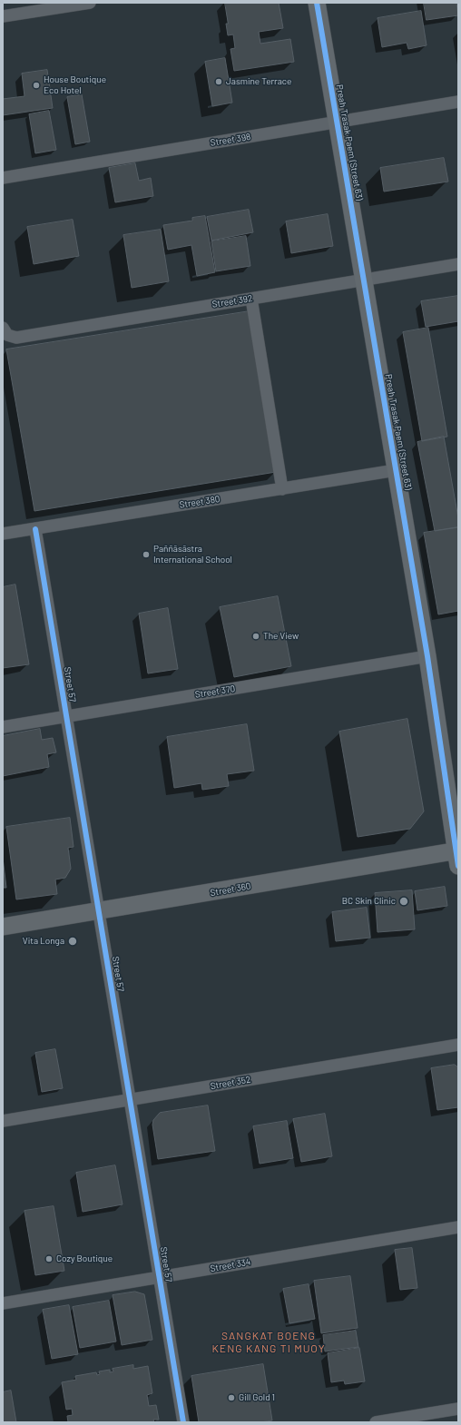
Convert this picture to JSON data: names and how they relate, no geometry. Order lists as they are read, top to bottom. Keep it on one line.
{"streets":{"street":["Street 398","Preah Trasak Paem (Street 63)","Street 392","Street 380","Street 57","Street 370","Street 360","Street 352","Street 334"]},"crossings":[["Street 398","Preah Trasak Paem (Street 63)"],["Preah Trasak Paem (Street 63)","Street 392"],["Preah Trasak Paem (Street 63)","Street 380"],["Preah Trasak Paem (Street 63)","Street 370"],["Preah Trasak Paem (Street 63)","Street 360"],["Street 380","Street 57"],["Street 57","Street 370"],["Street 57","Street 360"],["Street 57","Street 352"],["Street 57","Street 334"]],"districts":["SANGKAT BOENG KENG KANG TI MUOY"],"places":["Jasmine Terrace","House Boutique Eco Hotel","Paññāsāstra International School","The View","BC Skin Clinic","Vita Longa","Cozy Boutique","Gill Gold 1"]}
